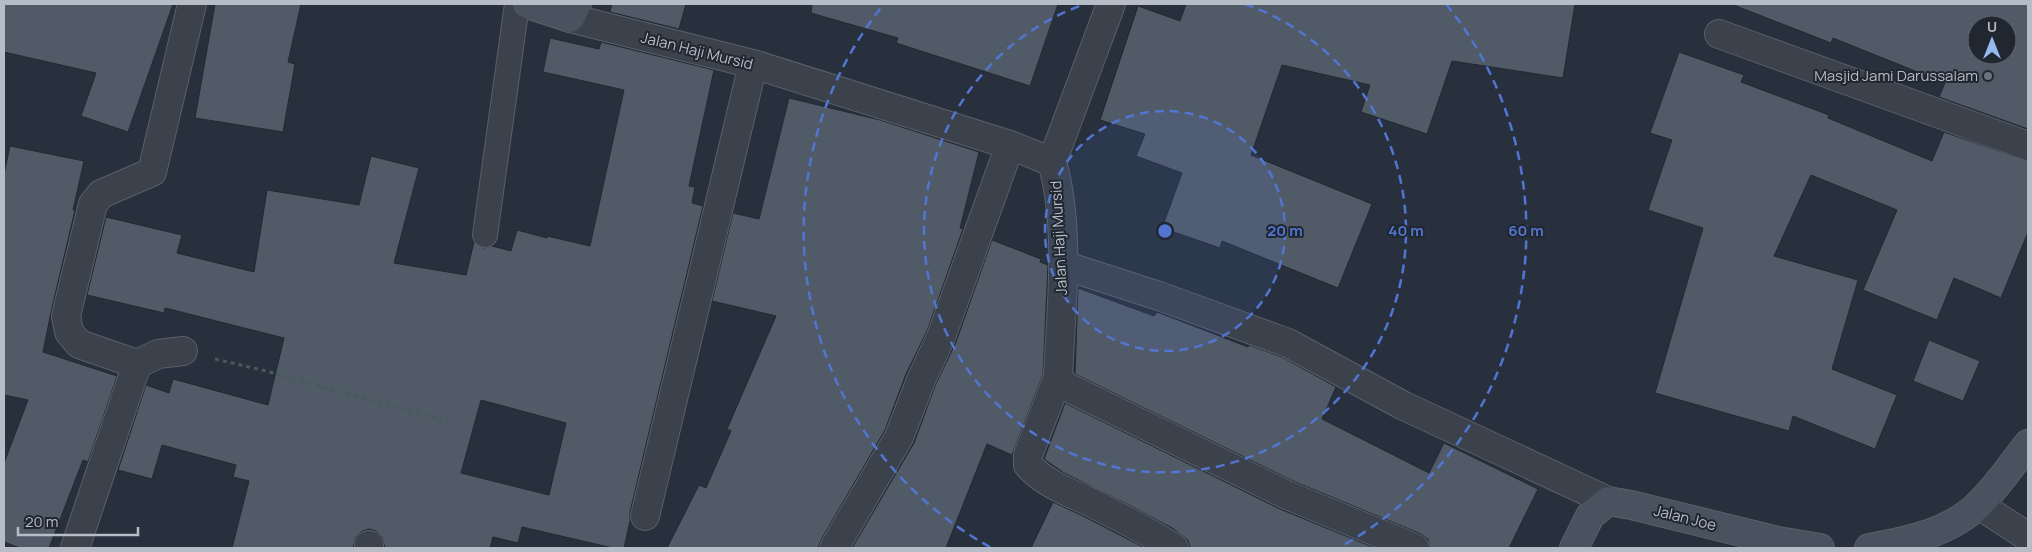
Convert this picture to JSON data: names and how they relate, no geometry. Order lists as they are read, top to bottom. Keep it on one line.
{"streets":{"street":["Jalan Haji Mursid","Jalan Joe"]},"places":["Masjid Jami Darussalam"],"scale_bar":"20 m","north":"top","rings":["20 m","40 m","60 m"]}
